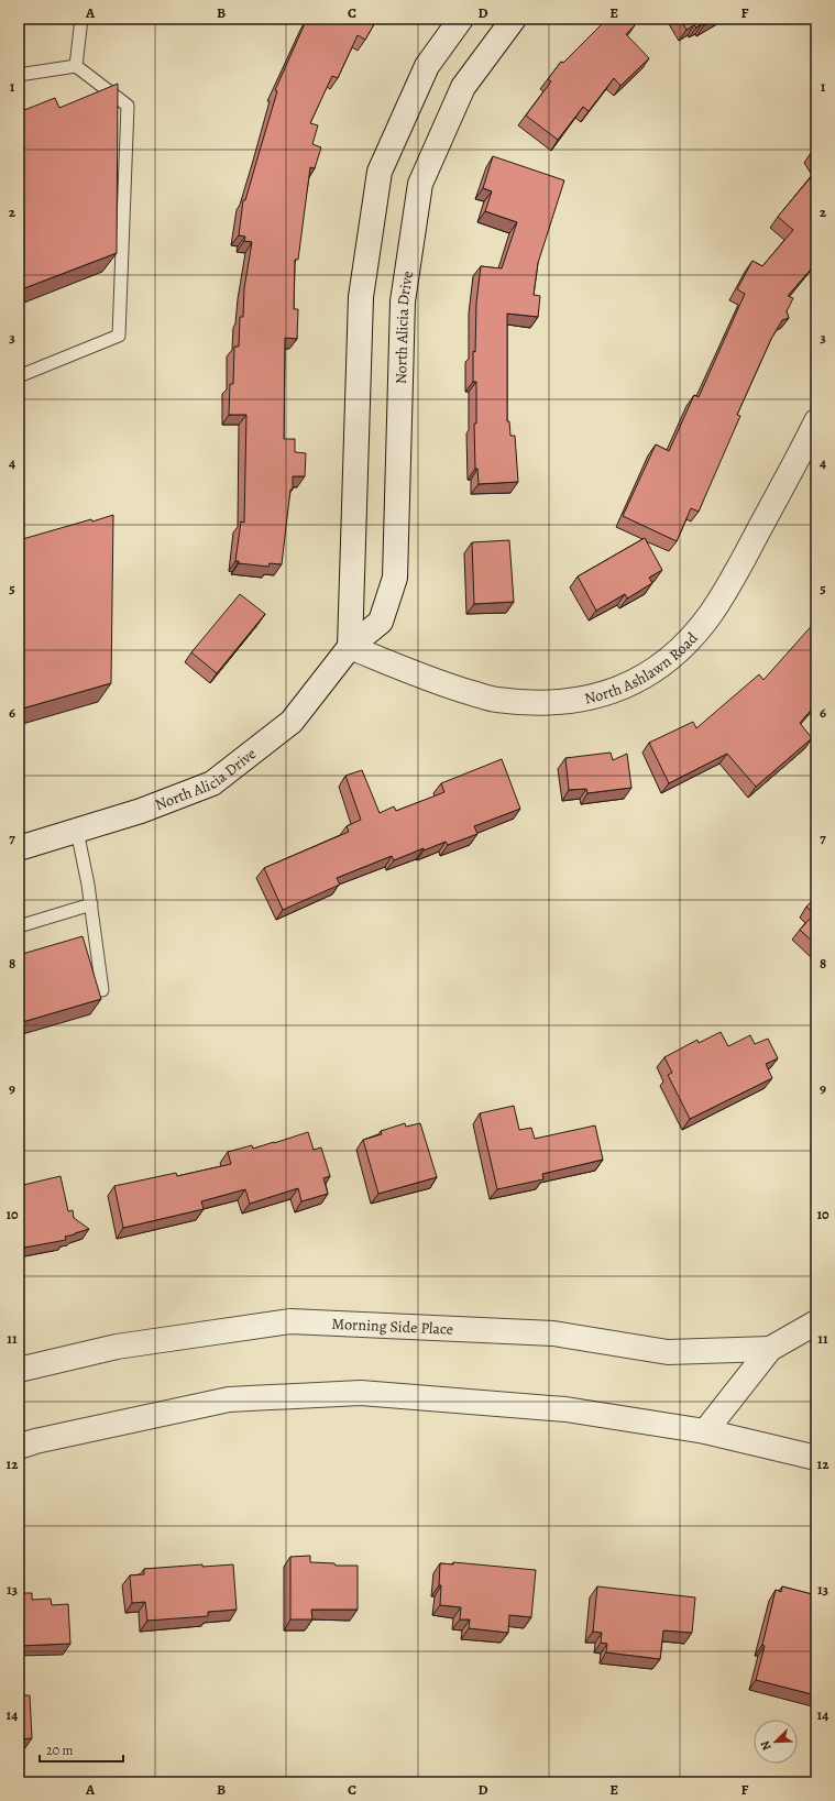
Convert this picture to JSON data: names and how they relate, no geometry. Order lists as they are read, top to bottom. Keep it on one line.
{"streets":{"street":["North Alicia Drive","North Ashlawn Road","Morning Side Place"]},"crossings":[["North Alicia Drive","North Ashlawn Road"]],"scale_bar":"20 m","north":"bottom left","grid":{"columns":["A","B","C","D","E","F"],"rows":["1","2","3","4","5","6","7","8","9","10","11","12","13","14"]}}
